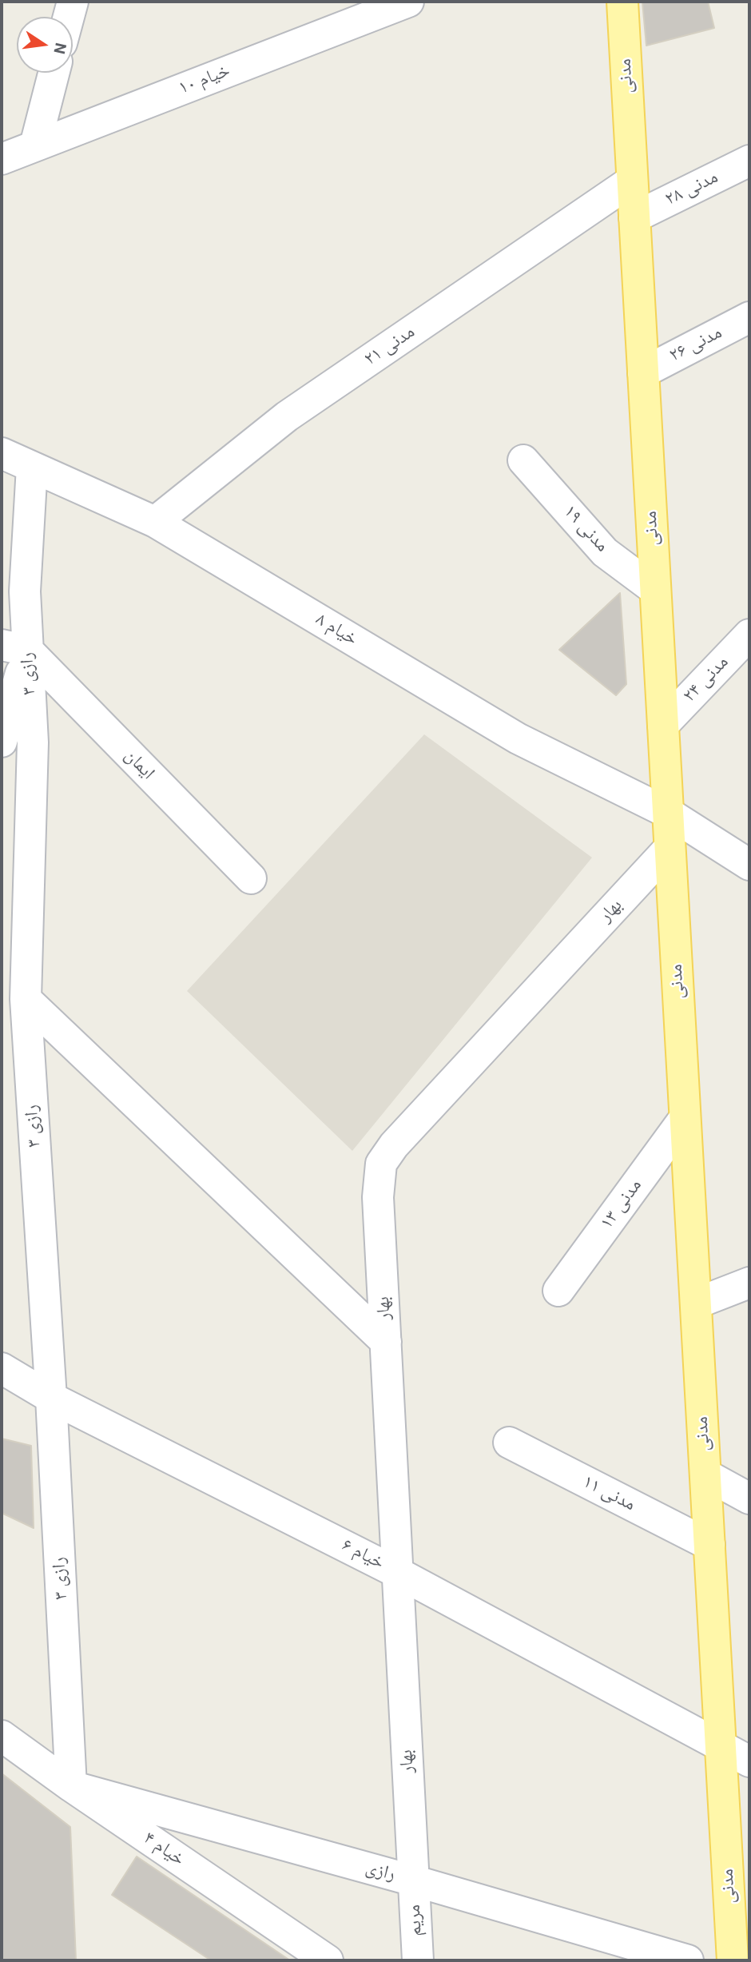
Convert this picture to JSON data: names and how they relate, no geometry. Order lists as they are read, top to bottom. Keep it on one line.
{"streets":{"main road":["مدنی"],"street":["خیام ۱۰","مدنی ۲۸","مدنی ۲۶","مدنی ۲۱","مدنی ۱۹","خیام ۸","رازی ۳","مدنی ۲۴","ایمان","بهار","مدنی ۱۳","مدنی ۱۱","خیام ۶","خیام ۴","رازی","مریم"]},"crossings":[["مدنی","مدنی ۲۸"],["مدنی","مدنی ۲۶"],["مدنی","مدنی ۲۱"],["مدنی","مدنی ۱۹"],["مدنی","خیام ۸"],["مدنی","مدنی ۲۴"],["مدنی","بهار"],["مدنی","مدنی ۱۳"],["مدنی","مدنی ۱۱"],["مدنی","خیام ۶"],["مدنی ۲۱","خیام ۸"],["خیام ۸","رازی ۳"],["رازی ۳","ایمان"],["رازی ۳","خیام ۶"],["رازی ۳","خیام ۴"],["رازی ۳","رازی"],["بهار","خیام ۶"],["بهار","رازی"],["بهار","مریم"],["خیام ۴","رازی"],["رازی","مریم"]],"north":"right"}
